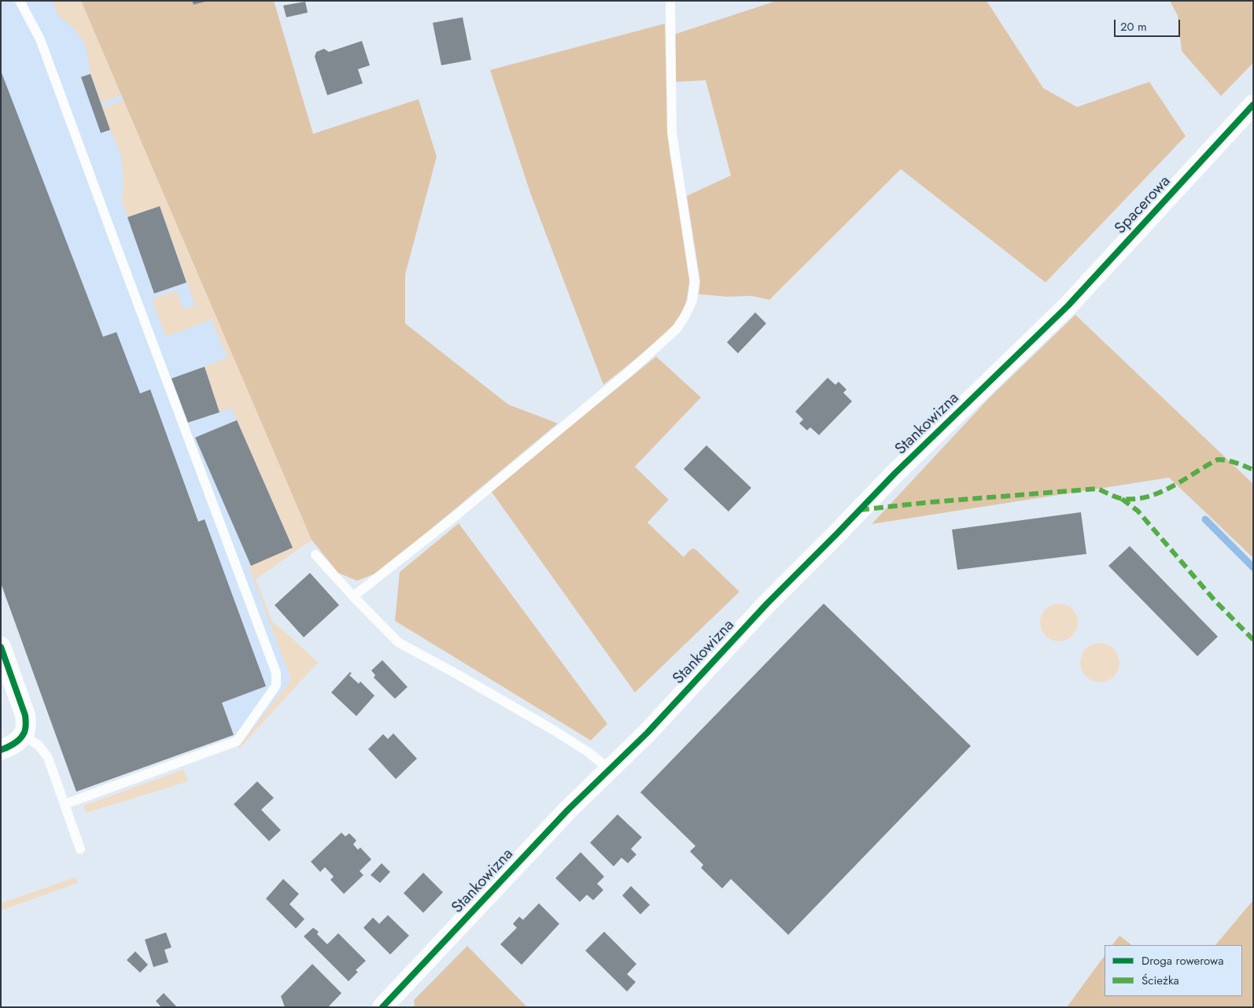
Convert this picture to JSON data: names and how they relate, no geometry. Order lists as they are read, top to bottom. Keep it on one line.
{"streets":{"street":["Spacerowa","Stankowizna"]},"crossings":[["Spacerowa","Stankowizna"]],"legend":["Droga rowerowa","Ścieżka"],"scale_bar":"20 m"}
